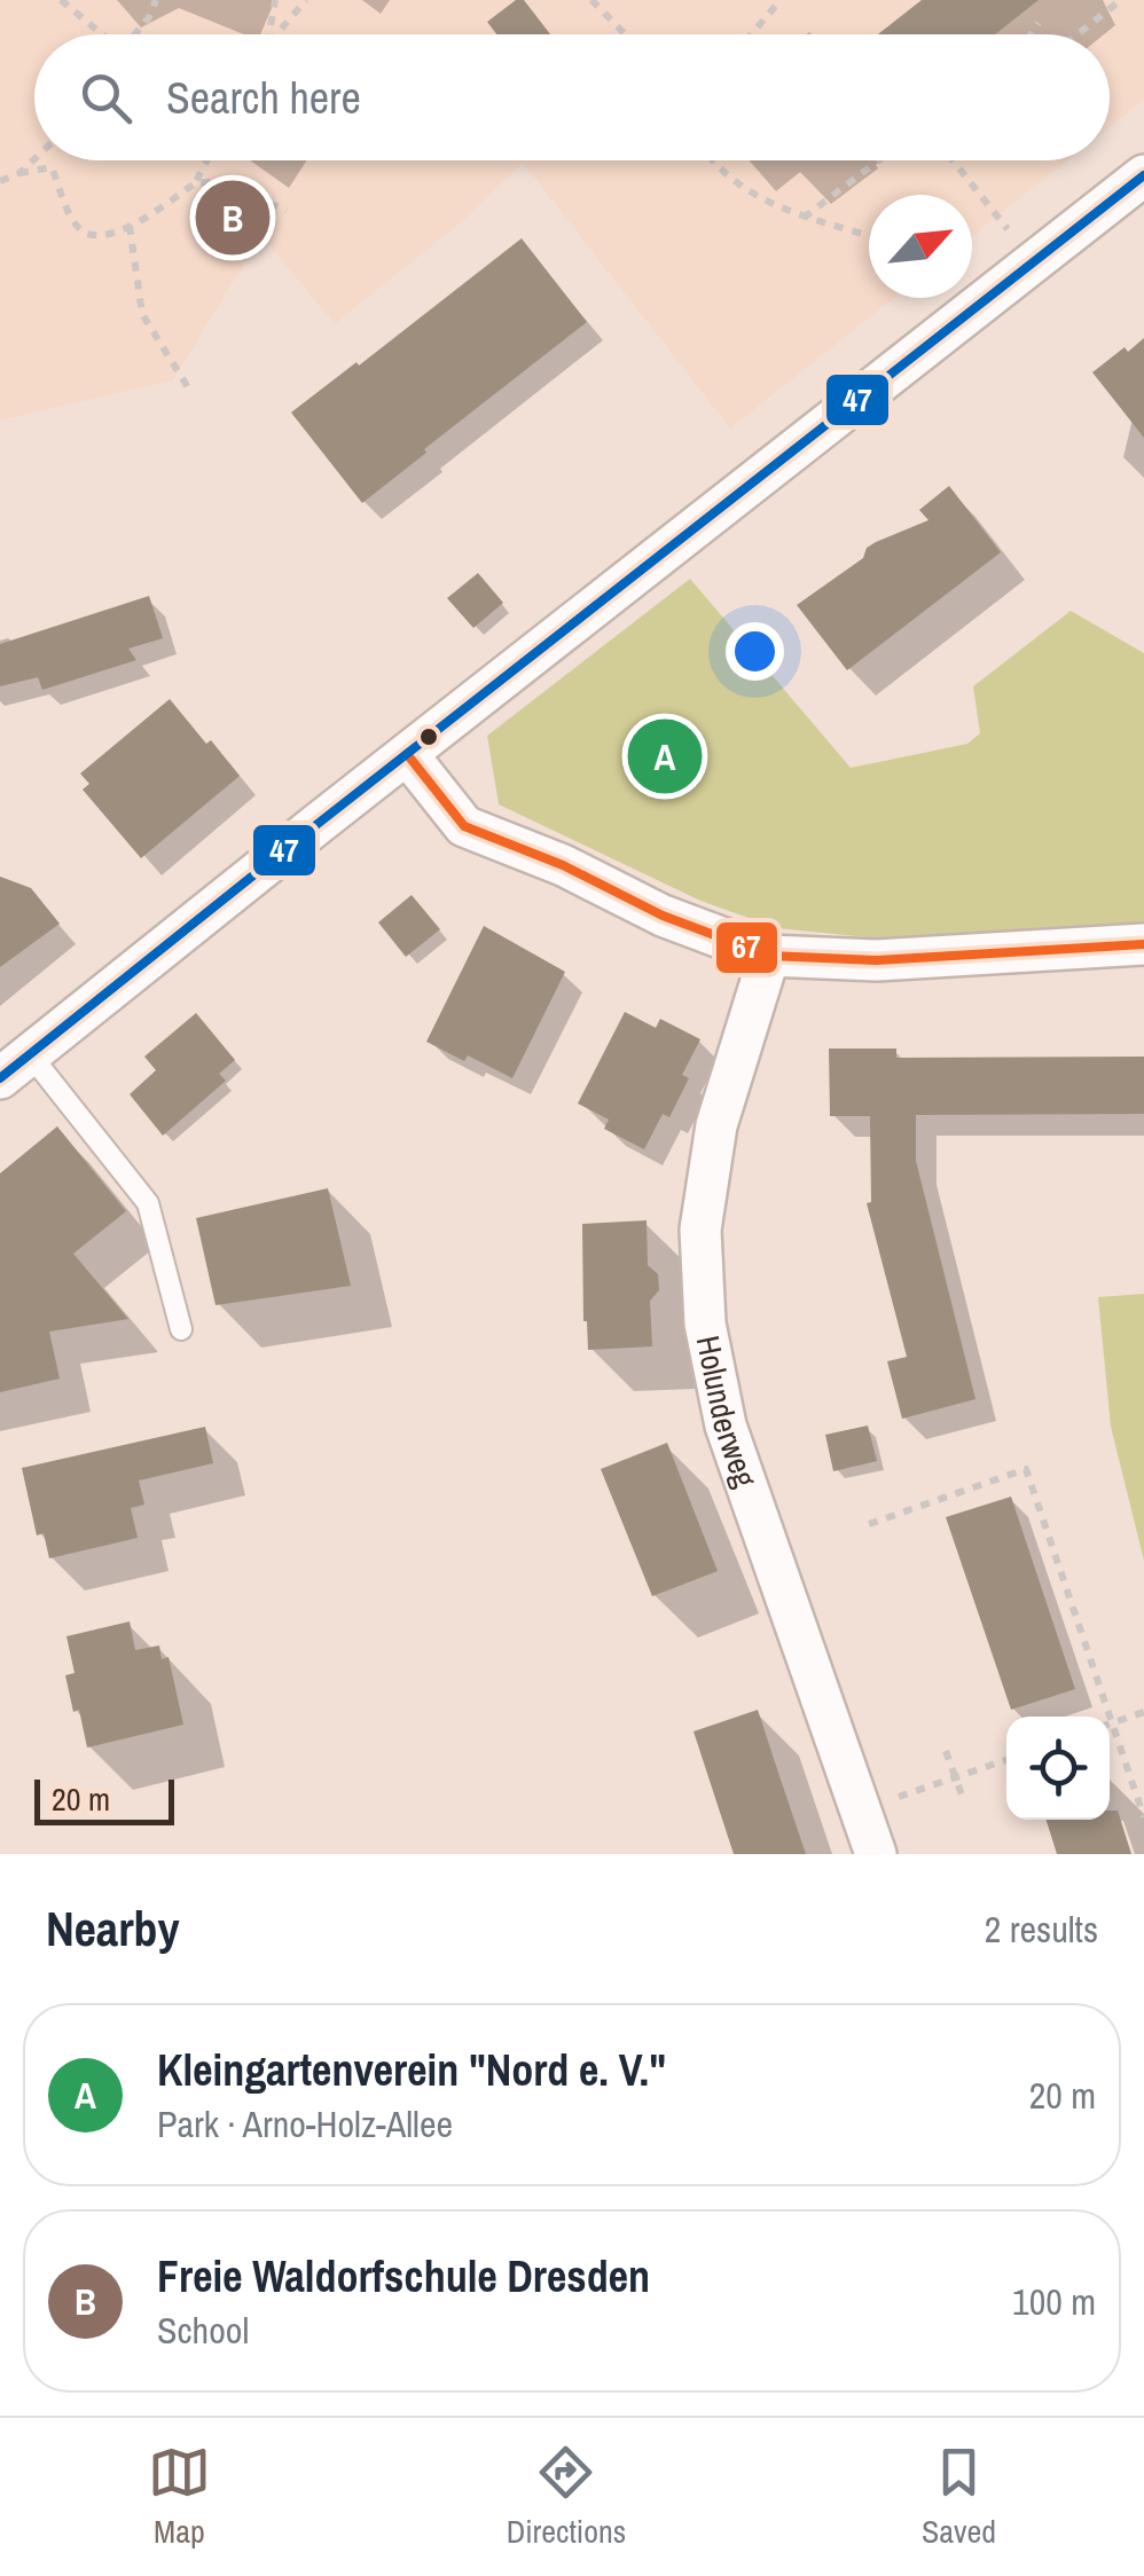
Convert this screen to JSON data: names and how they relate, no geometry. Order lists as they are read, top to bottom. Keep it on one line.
{"streets":{"street":["Holunderweg"]},"lines":["transit line 47","transit line 67"],"scale_bar":"20 m","north":"top right","page":{"search":"Search here","pins":["B","A"],"scale":"20 m","heading":["Nearby","2 results"],"list":[{"mark":"A","name":"Kleingartenverein \"Nord e. V.\"","note":"Park · Arno-Holz-Allee","value":"20 m"},{"mark":"B","name":"Freie Waldorfschule Dresden","note":"School","value":"100 m"}],"nav":["Map","Directions","Saved"]}}
